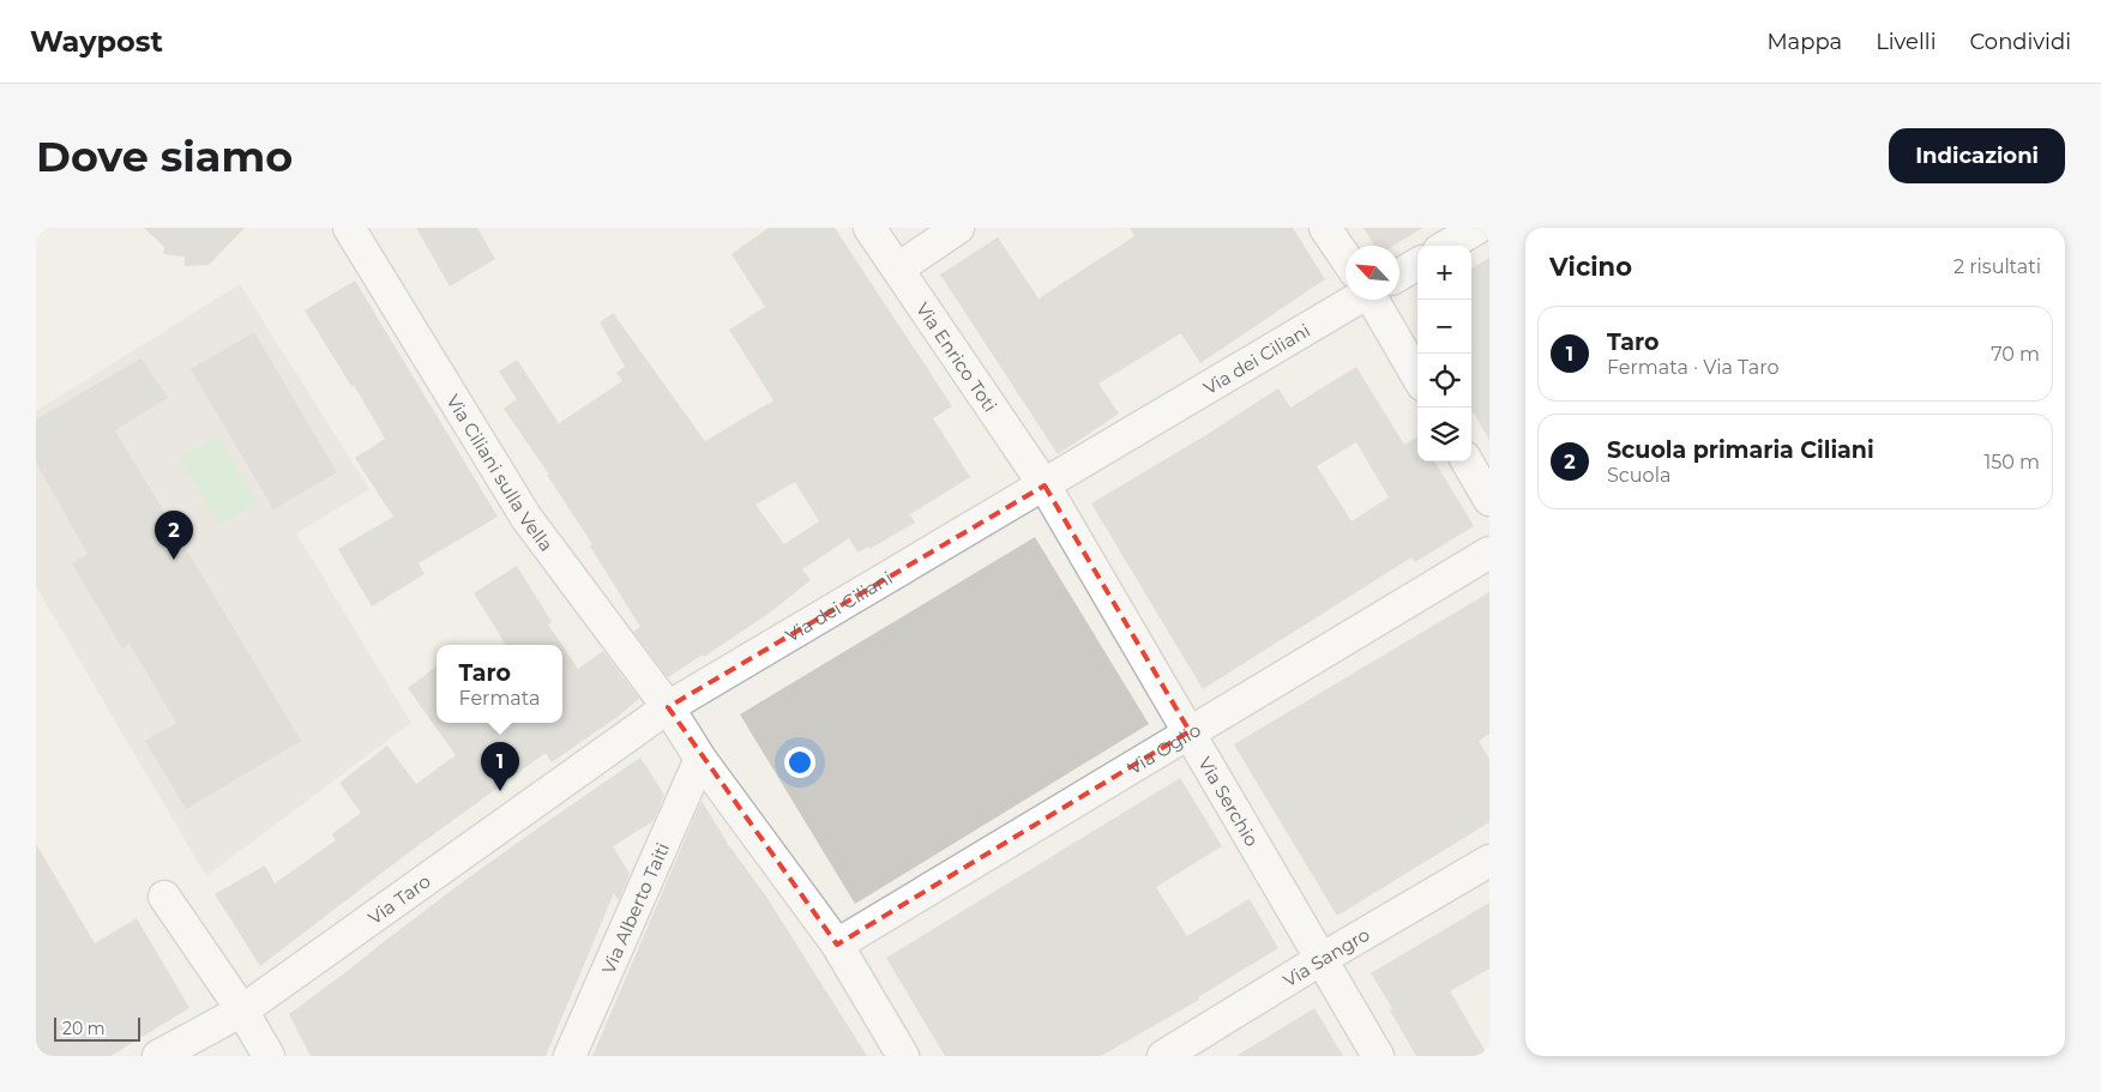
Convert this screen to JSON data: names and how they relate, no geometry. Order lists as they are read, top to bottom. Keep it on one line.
{"streets":{"street":["Via Enrico Toti","Via dei Ciliani","Via Ciliani sulla Vella","Via Oglio","Via Serchio","Via Taro","Via Alberto Taiti","Via Sangro"]},"crossings":[["Via Enrico Toti","Via dei Ciliani"],["Via Enrico Toti","Via Serchio"],["Via dei Ciliani","Via Ciliani sulla Vella"],["Via dei Ciliani","Via Serchio"],["Via dei Ciliani","Via Taro"],["Via Ciliani sulla Vella","Via Taro"],["Via Oglio","Via Serchio"],["Via Serchio","Via Sangro"]],"scale_bar":"20 m","north":"top left","page":{"header":"Waypost","nav":["Mappa","Livelli","Condividi"],"buttons":"Indicazioni","title":"Dove siamo","heading":["Vicino","2 risultati"],"map_buttons":["+","−"],"list":[{"mark":"1","name":"Taro","note":"Fermata · Via Taro","value":"70 m"},{"mark":"2","name":"Scuola primaria Ciliani","note":"Scuola","value":"150 m"}],"pins":["2","1"],"popup":["Taro","Fermata"],"scale":"20 m"}}
